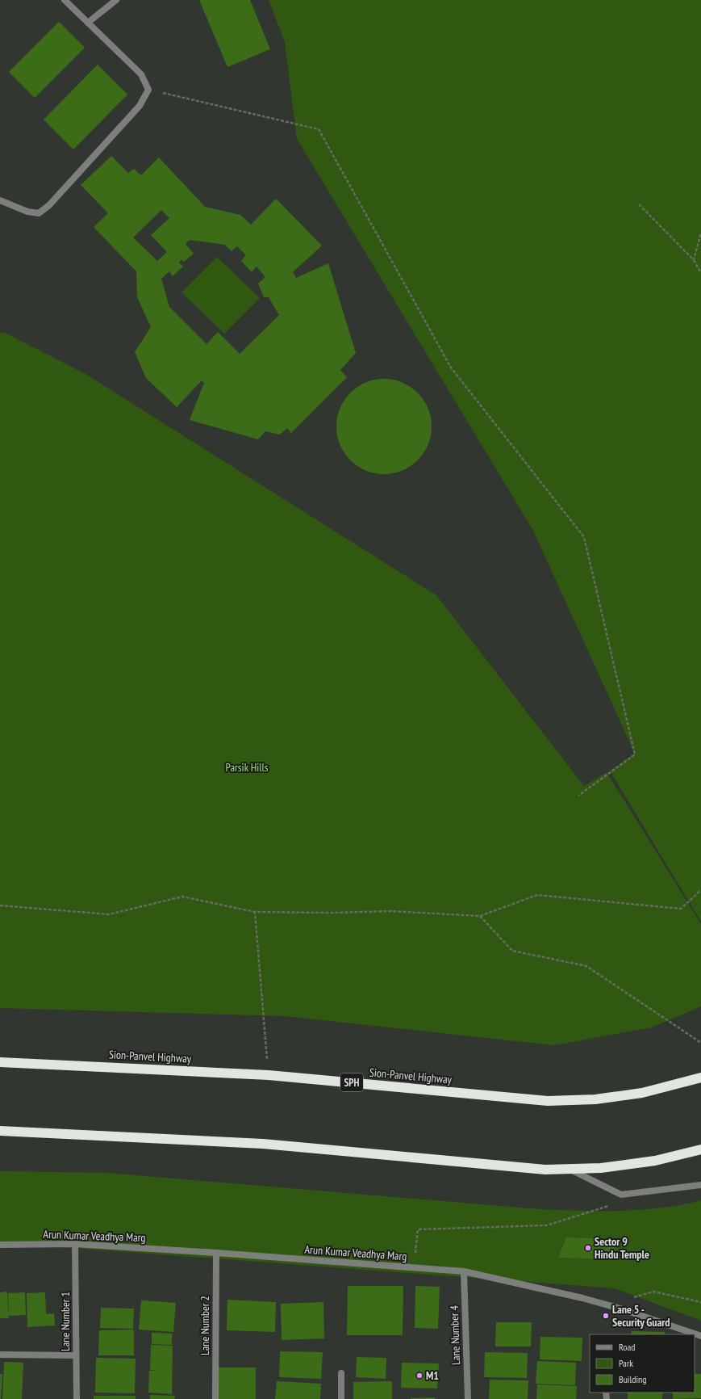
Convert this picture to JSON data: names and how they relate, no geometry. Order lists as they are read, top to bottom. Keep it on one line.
{"streets":{"highway":["Sion-Panvel Highway","SPH"],"street":["Arun Kumar Veadhya Marg","Lane Number 1","Lane Number 2","Lane Number 4"]},"crossings":[["Arun Kumar Veadhya Marg","Lane Number 1"],["Arun Kumar Veadhya Marg","Lane Number 2"],["Arun Kumar Veadhya Marg","Lane Number 4"]],"parks":["Parsik Hills"],"places":["Sector 9 Hindu Temple","Lane 5 - Security Guard","M1"],"legend":["Road","Park","Building"]}
